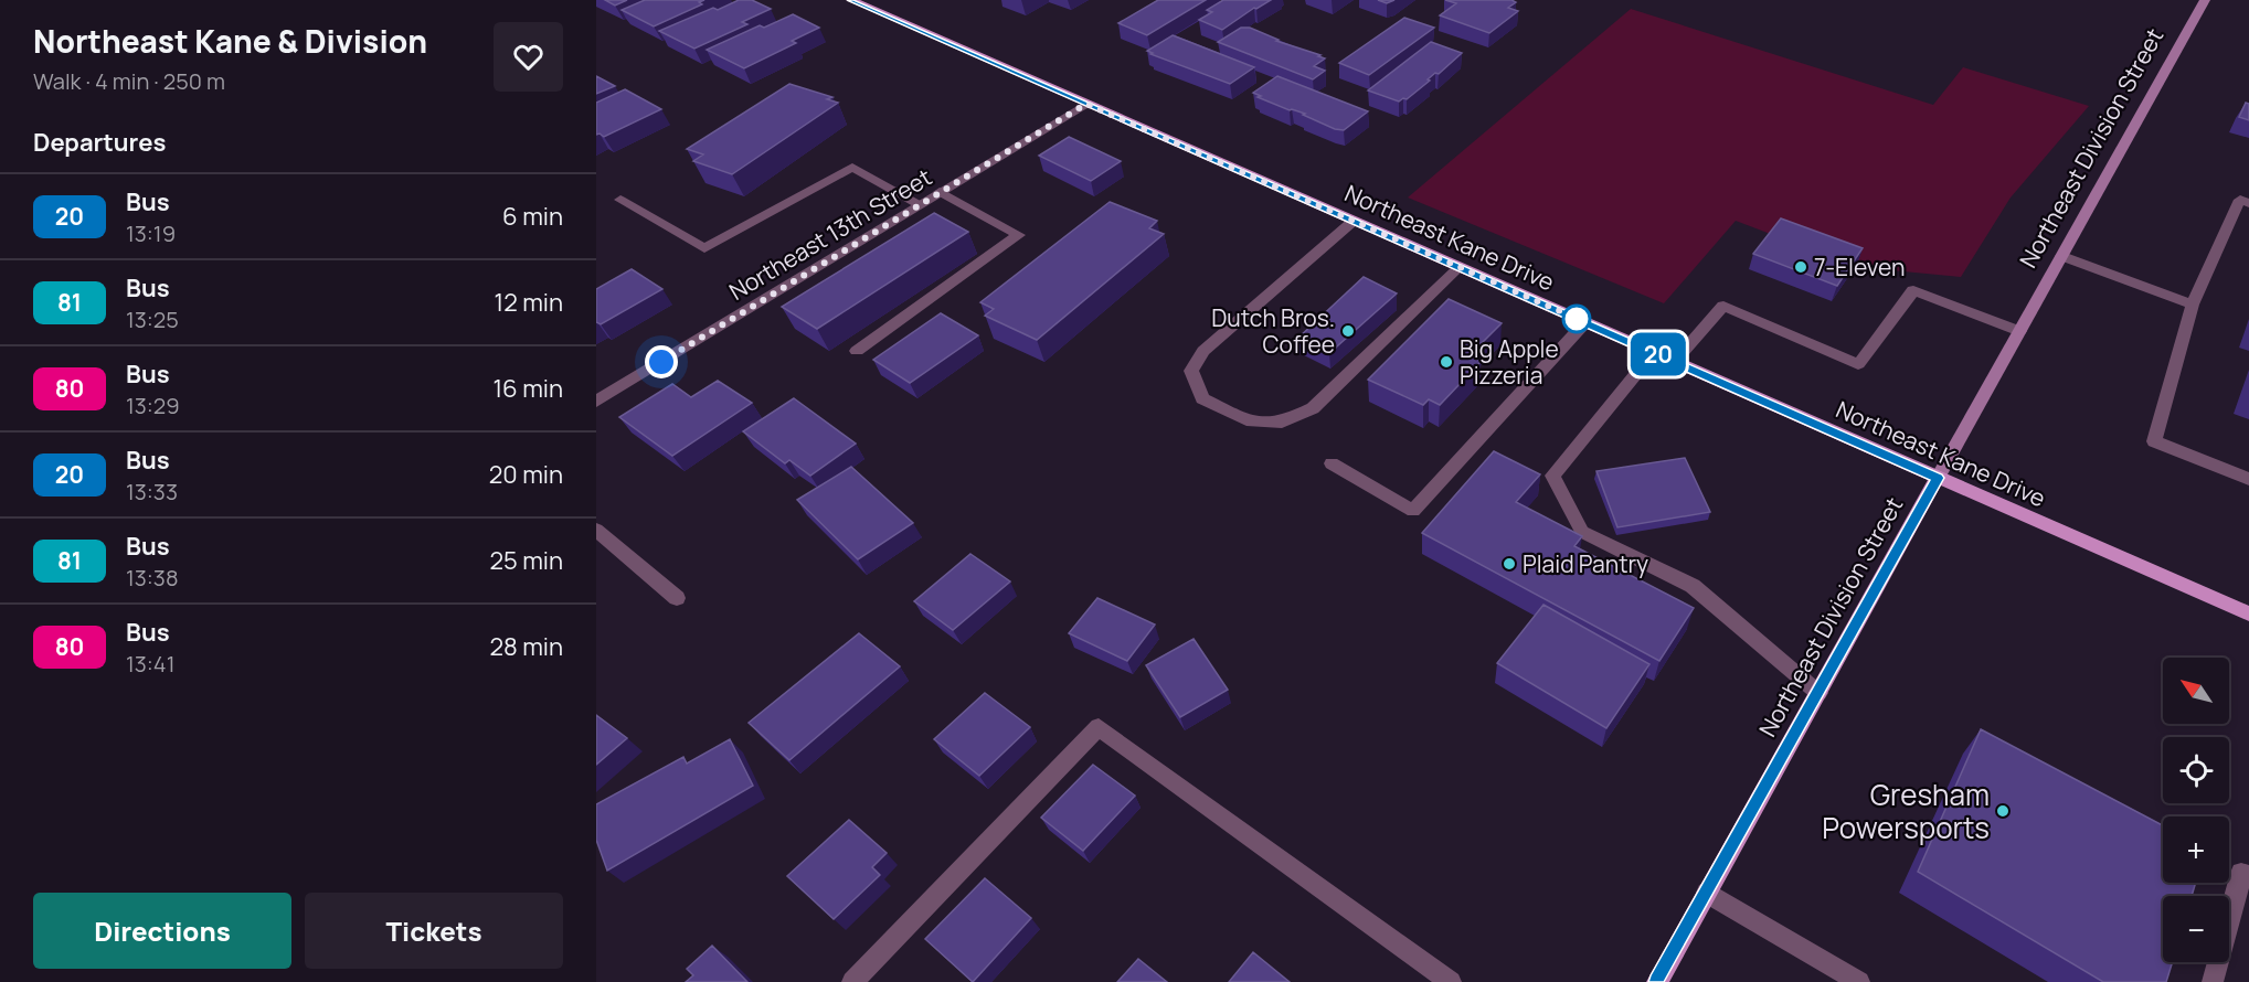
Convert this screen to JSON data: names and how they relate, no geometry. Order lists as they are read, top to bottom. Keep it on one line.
{"streets":{"main road":["Northeast Division Street","Northeast Kane Drive"],"street":["Northeast 13th Street"]},"crossings":[["Northeast Division Street","Northeast Kane Drive"],["Northeast 13th Street","Northeast Kane Drive"]],"places":["7-Eleven","Dutch Bros. Coffee","Big Apple Pizzeria","Plaid Pantry","Gresham Powersports"],"lines":["bus line 20"],"north":"top left","page":{"heading":[["Northeast Kane & Division","Walk · 4 min · 250 m"],"Departures"],"on_map":"20","list":[{"mark":"20","name":"Bus","note":"13:19","value":"6 min"},{"mark":"81","name":"Bus","note":"13:25","value":"12 min"},{"mark":"80","name":"Bus","note":"13:29","value":"16 min"},{"mark":"20","name":"Bus","note":"13:33","value":"20 min"},{"mark":"81","name":"Bus","note":"13:38","value":"25 min"},{"mark":"80","name":"Bus","note":"13:41","value":"28 min"}],"map_buttons":["+","−"],"buttons":["Directions","Tickets"]}}
